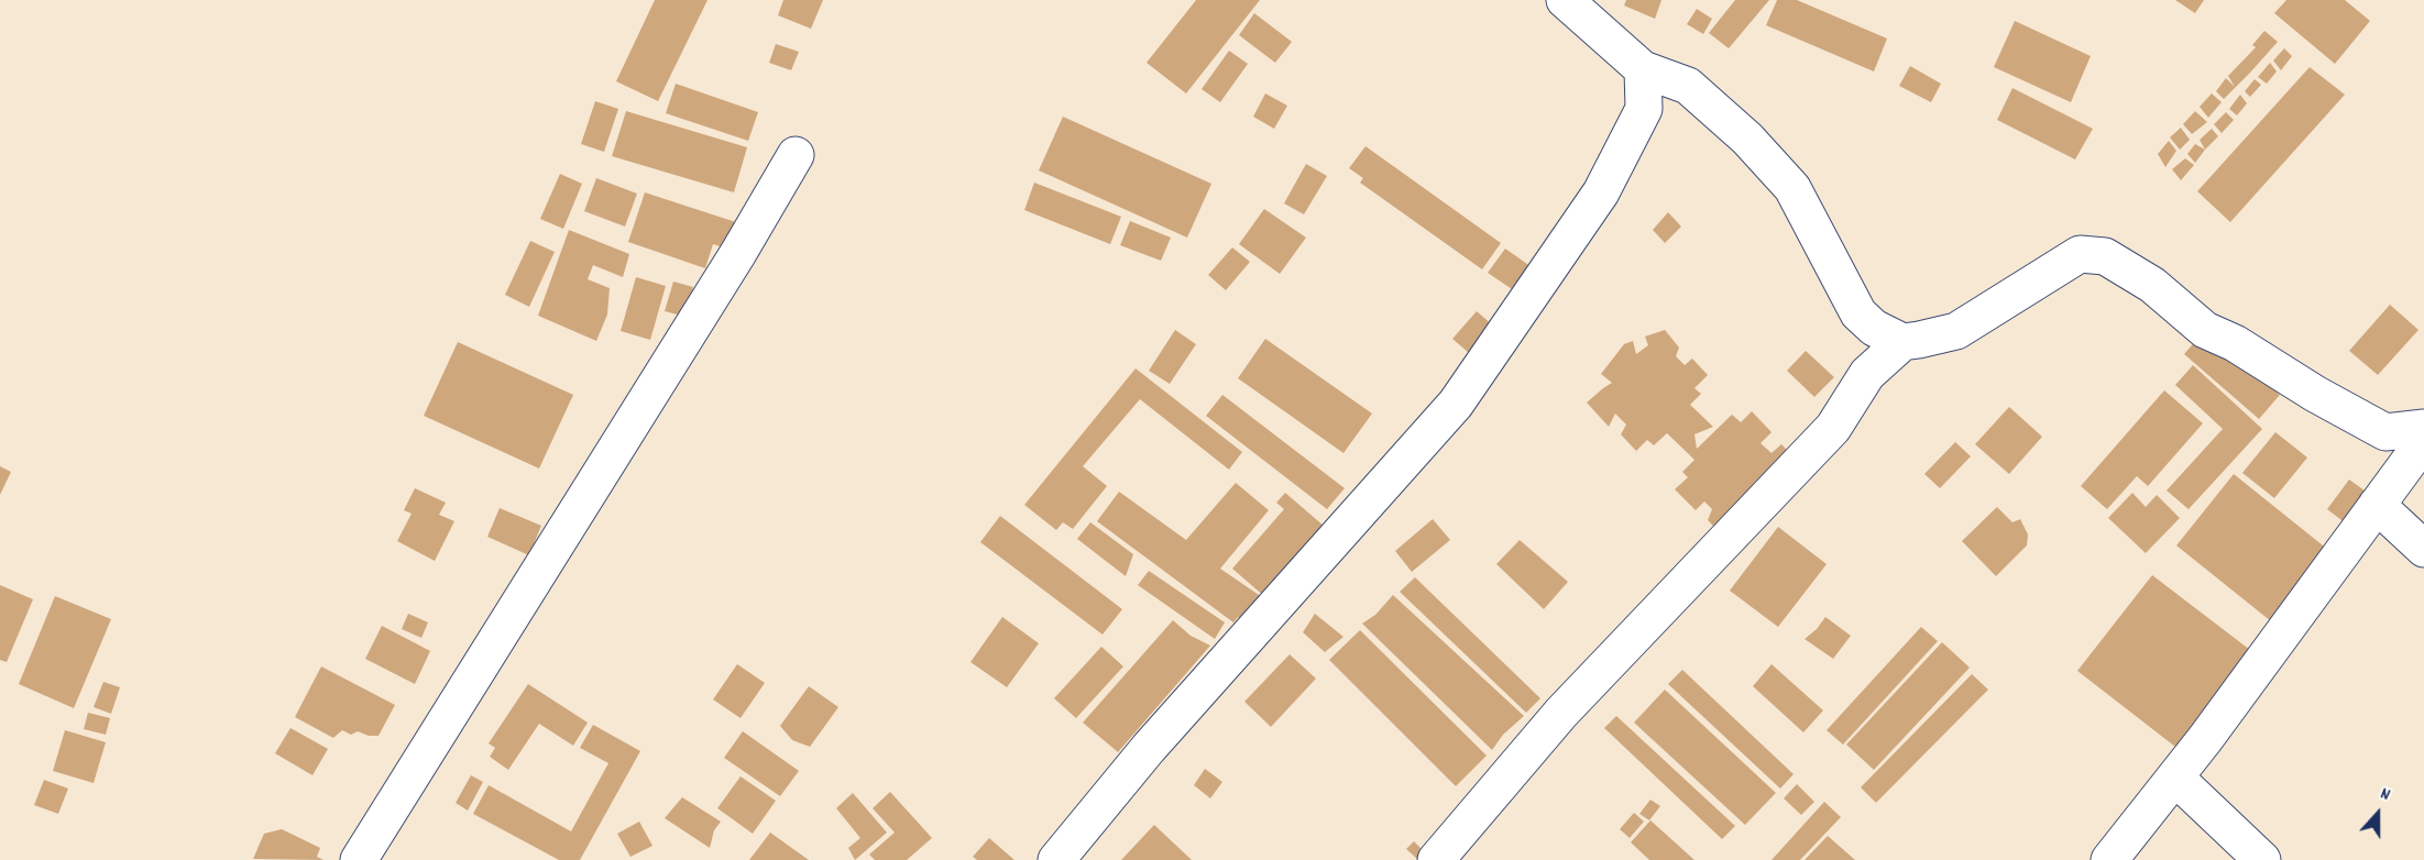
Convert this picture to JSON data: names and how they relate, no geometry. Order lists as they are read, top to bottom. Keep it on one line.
{"north":"top"}
